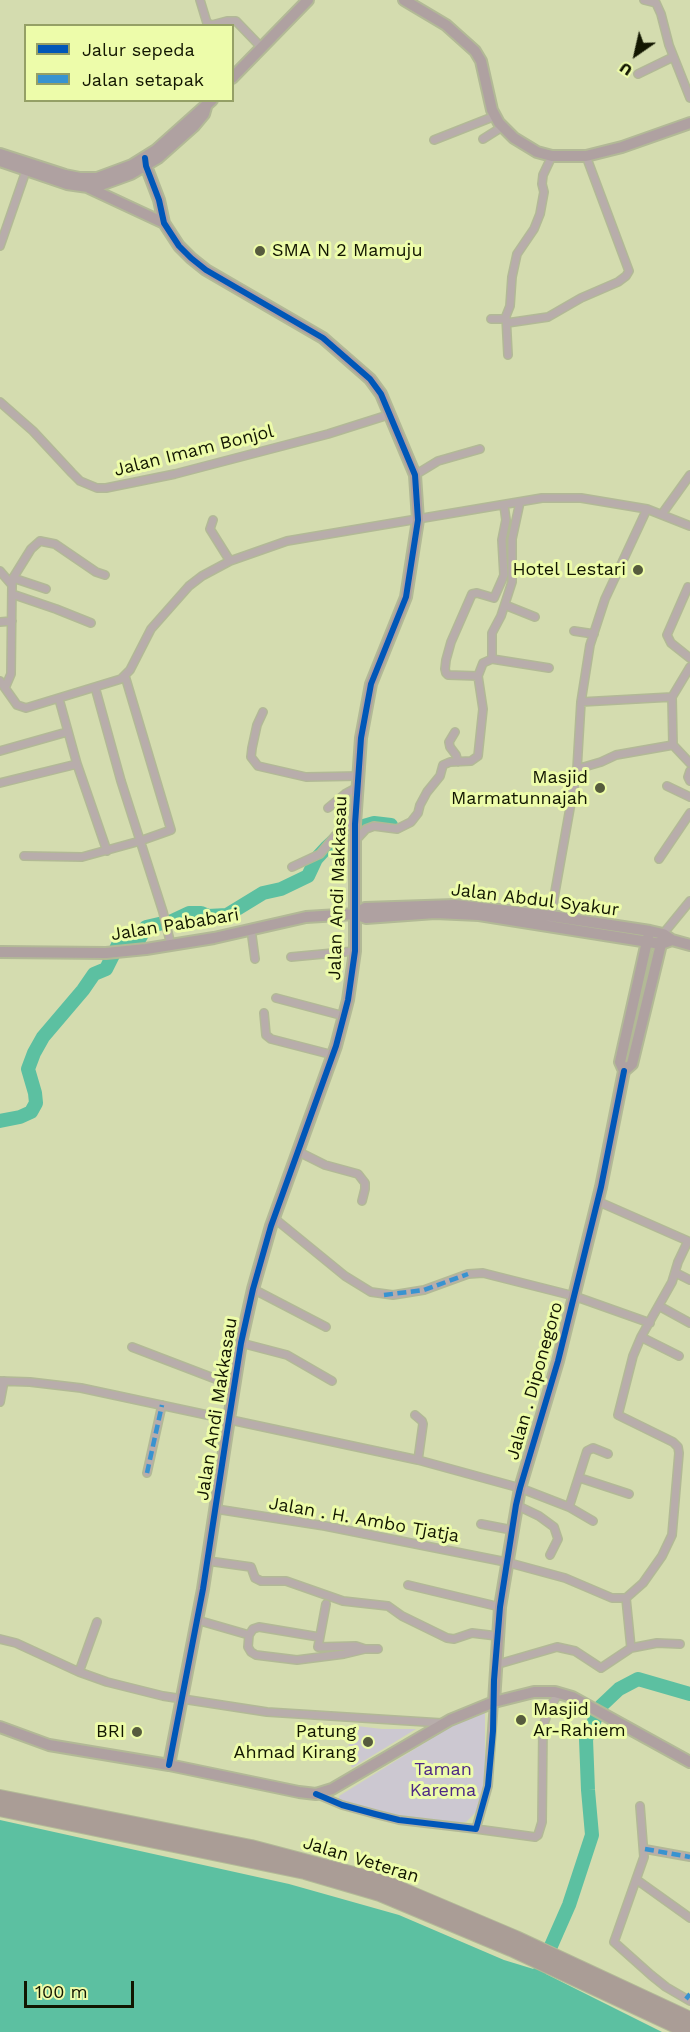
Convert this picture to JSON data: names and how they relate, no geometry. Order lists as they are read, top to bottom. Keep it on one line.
{"streets":{"highway":["Jalan Veteran"],"street":["Jalan Imam Bonjol","Jalan Andi Makkasau","Jalan Abdul Syakur","Jalan Pababari","Jalan . Diponegoro","Jalan . H. Ambo Tjatja"]},"crossings":[["Jalan Imam Bonjol","Jalan Andi Makkasau"],["Jalan Andi Makkasau","Jalan Abdul Syakur"],["Jalan Andi Makkasau","Jalan Pababari"],["Jalan Andi Makkasau","Jalan . H. Ambo Tjatja"],["Jalan Abdul Syakur","Jalan Pababari"],["Jalan . Diponegoro","Jalan . H. Ambo Tjatja"]],"parks":["Taman Karema"],"places":["SMA N 2 Mamuju","Hotel Lestari","Masjid Marmatunnajah","Masjid Ar-Rahiem","BRI","Patung Ahmad Kirang"],"legend":["Jalur sepeda","Jalan setapak"],"scale_bar":"100 m","north":"bottom left"}
